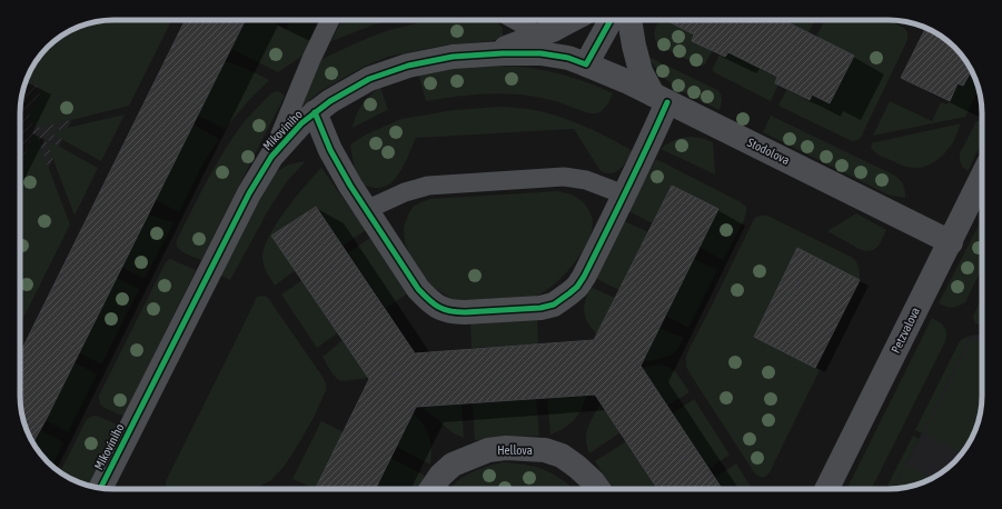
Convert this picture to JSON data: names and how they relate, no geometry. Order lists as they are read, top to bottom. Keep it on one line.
{"streets":{"street":["Mikovíniho","Stodolova","Petzvalova","Hellova"]},"crossings":[["Mikovíniho","Stodolova"],["Stodolova","Petzvalova"]]}
